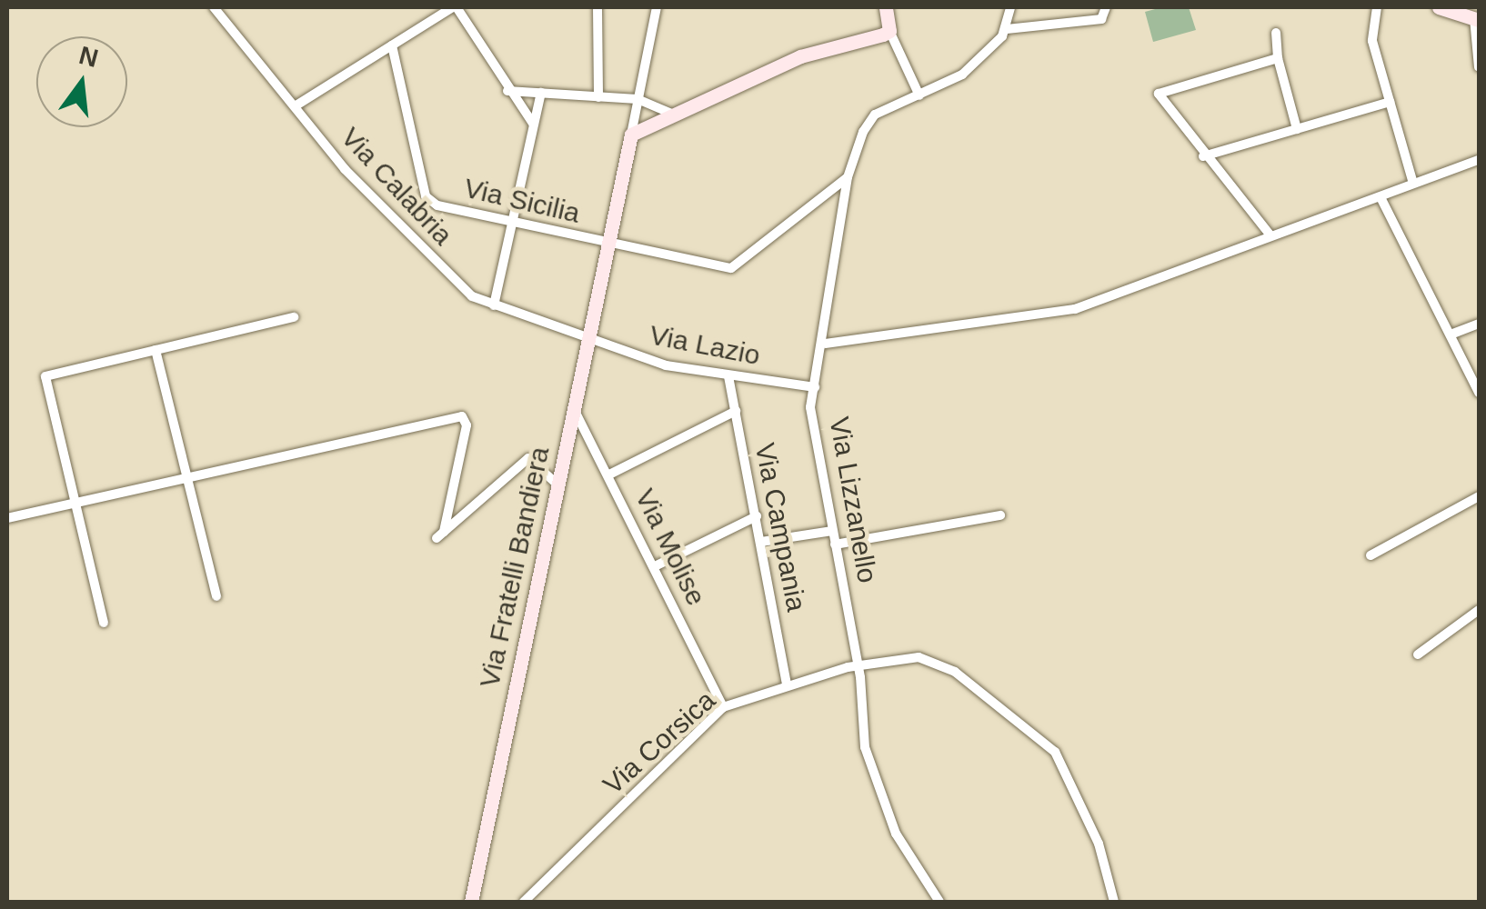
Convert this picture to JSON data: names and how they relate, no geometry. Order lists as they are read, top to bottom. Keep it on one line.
{"streets":{"street":["Via Calabria","Via Sicilia","Via Lazio","Via Lizzanello","Via Campania","Via Molise","Via Fratelli Bandiera","Via Corsica"]},"crossings":[["Via Calabria","Via Lazio"],["Via Calabria","Via Fratelli Bandiera"],["Via Sicilia","Via Lizzanello"],["Via Sicilia","Via Fratelli Bandiera"],["Via Lazio","Via Lizzanello"],["Via Lazio","Via Campania"],["Via Lazio","Via Fratelli Bandiera"],["Via Lizzanello","Via Corsica"],["Via Campania","Via Corsica"],["Via Molise","Via Fratelli Bandiera"],["Via Molise","Via Corsica"]],"north":"top"}
